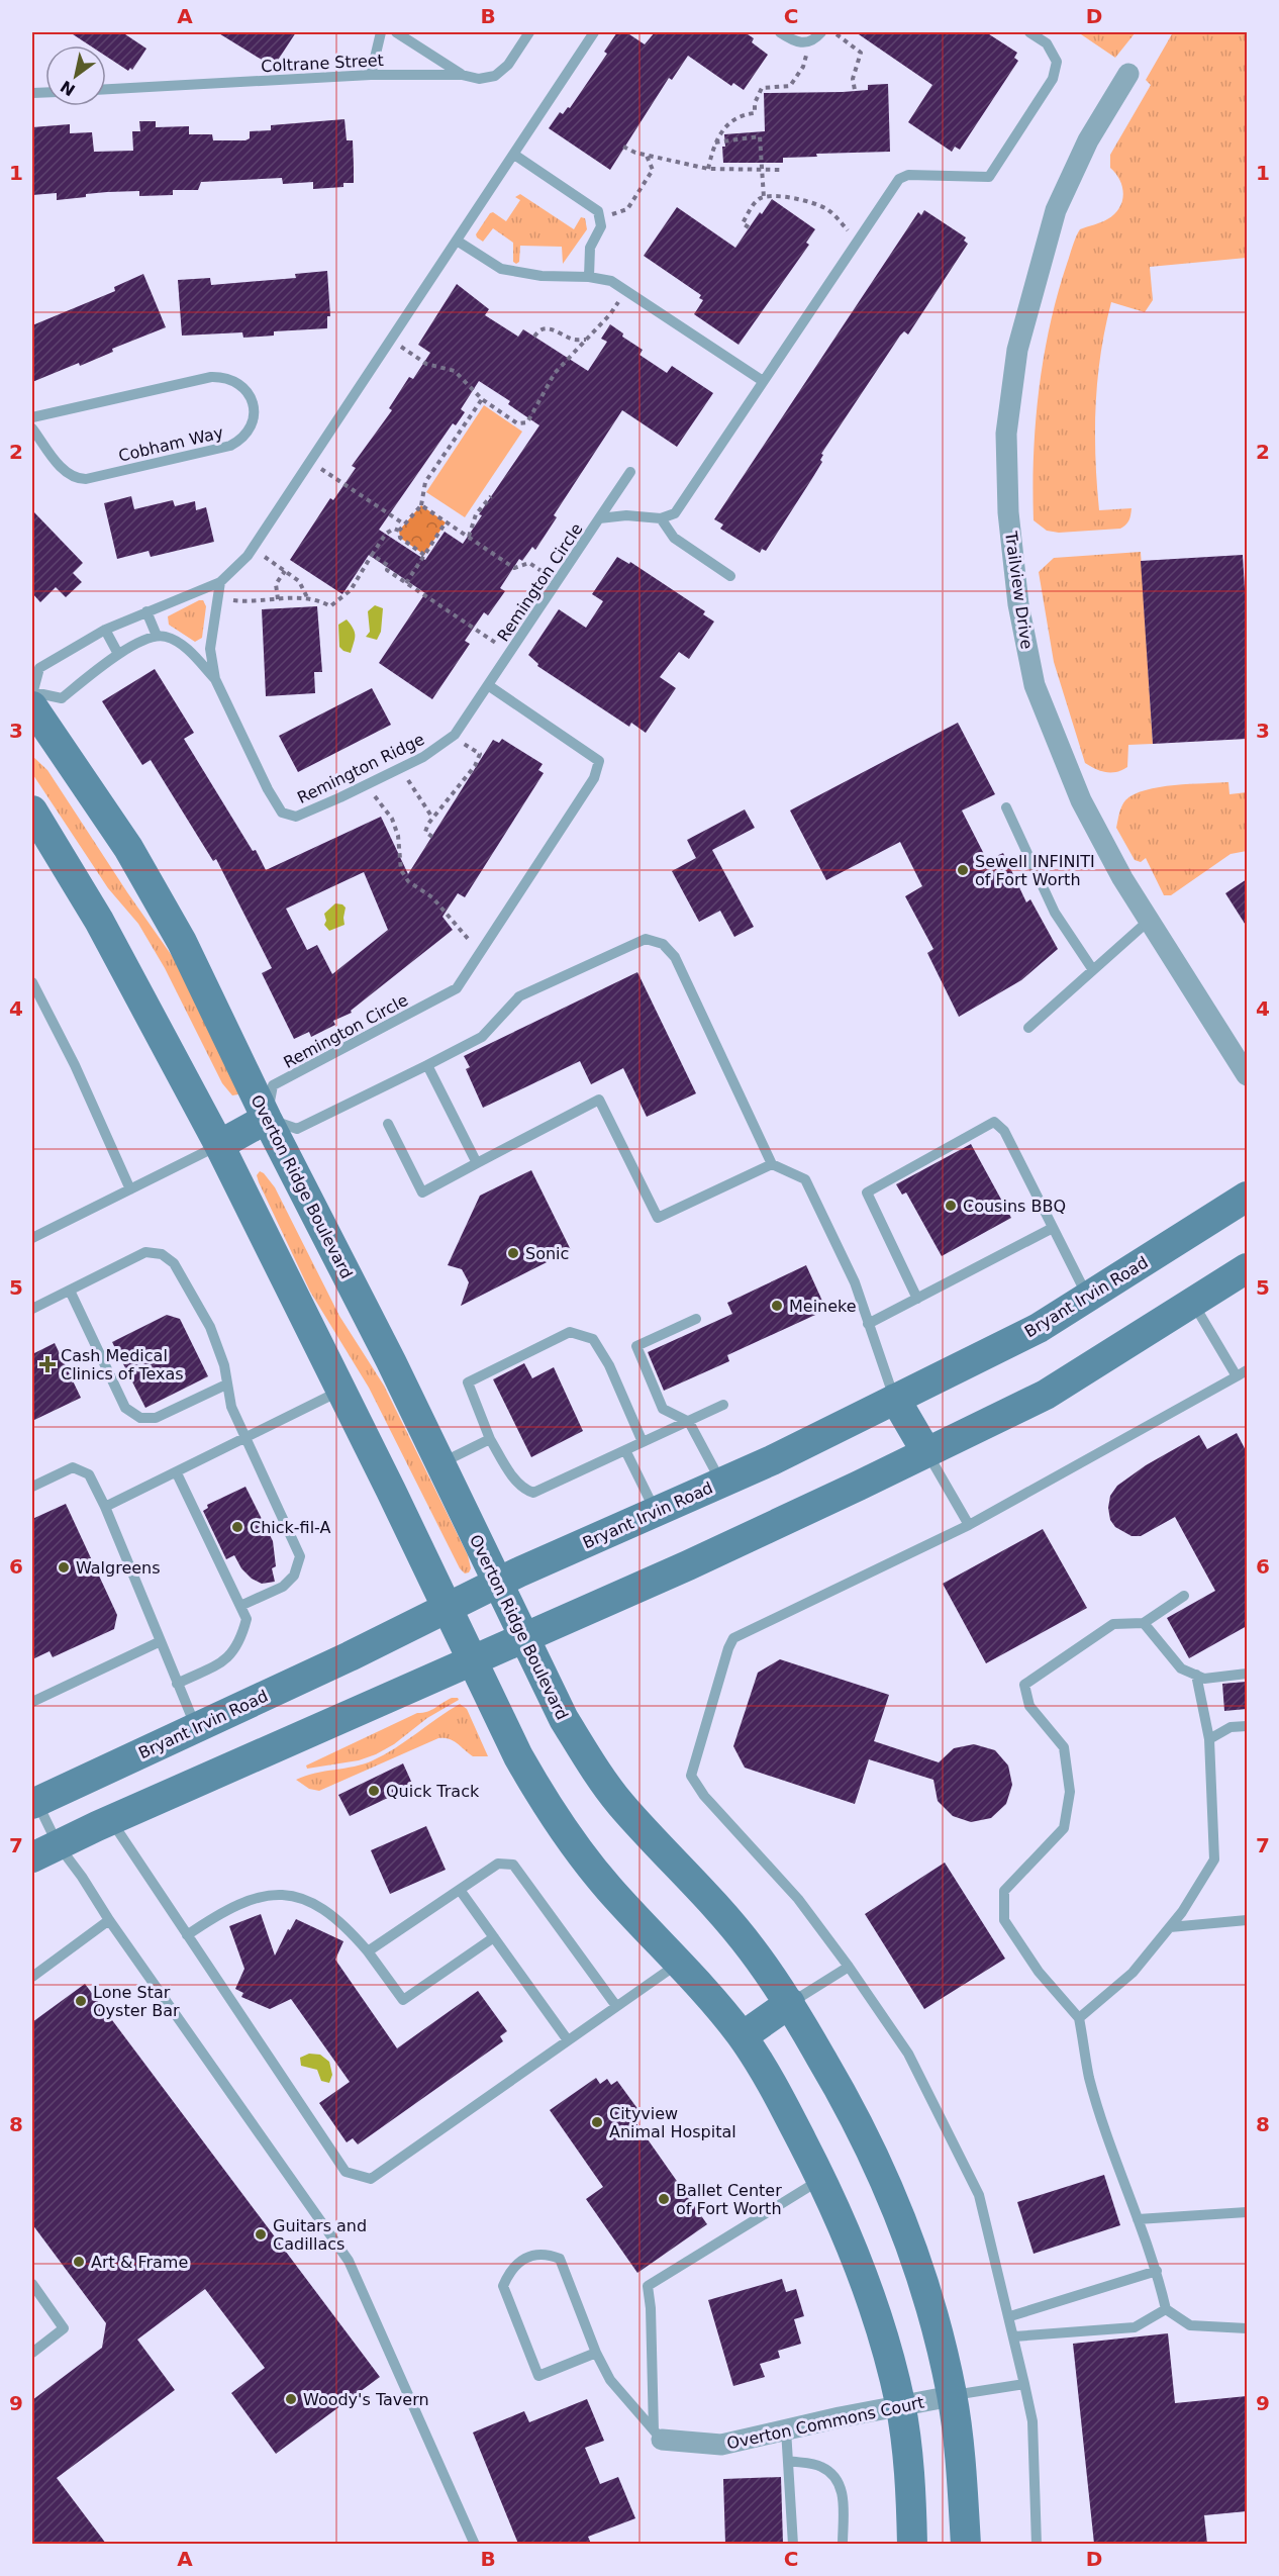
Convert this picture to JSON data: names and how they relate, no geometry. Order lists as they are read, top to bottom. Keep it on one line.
{"streets":{"street":["Trailview Drive","Overton Ridge Boulevard","Bryant Irvin Road","Overton Commons Court"],"lane":["Coltrane Street","Cobham Way","Remington Circle","Remington Ridge"]},"crossings":[["Remington Circle","Remington Ridge"],["Remington Circle","Overton Ridge Boulevard"],["Overton Ridge Boulevard","Bryant Irvin Road"],["Overton Ridge Boulevard","Overton Commons Court"]],"places":{"other":["Sewell INFINITI of Fort Worth","Cousins BBQ","Sonic","Meineke","Chick-fil-A","Walgreens","Quick Track","Lone Star Oyster Bar","Cityview Animal Hospital","Ballet Center of Fort Worth","Guitars and Cadillacs","Art & Frame","Woody's Tavern"],"health":["Cash Medical Clinics of Texas"]},"north":"bottom left","grid":{"columns":["A","B","C","D"],"rows":["1","2","3","4","5","6","7","8","9"]}}
